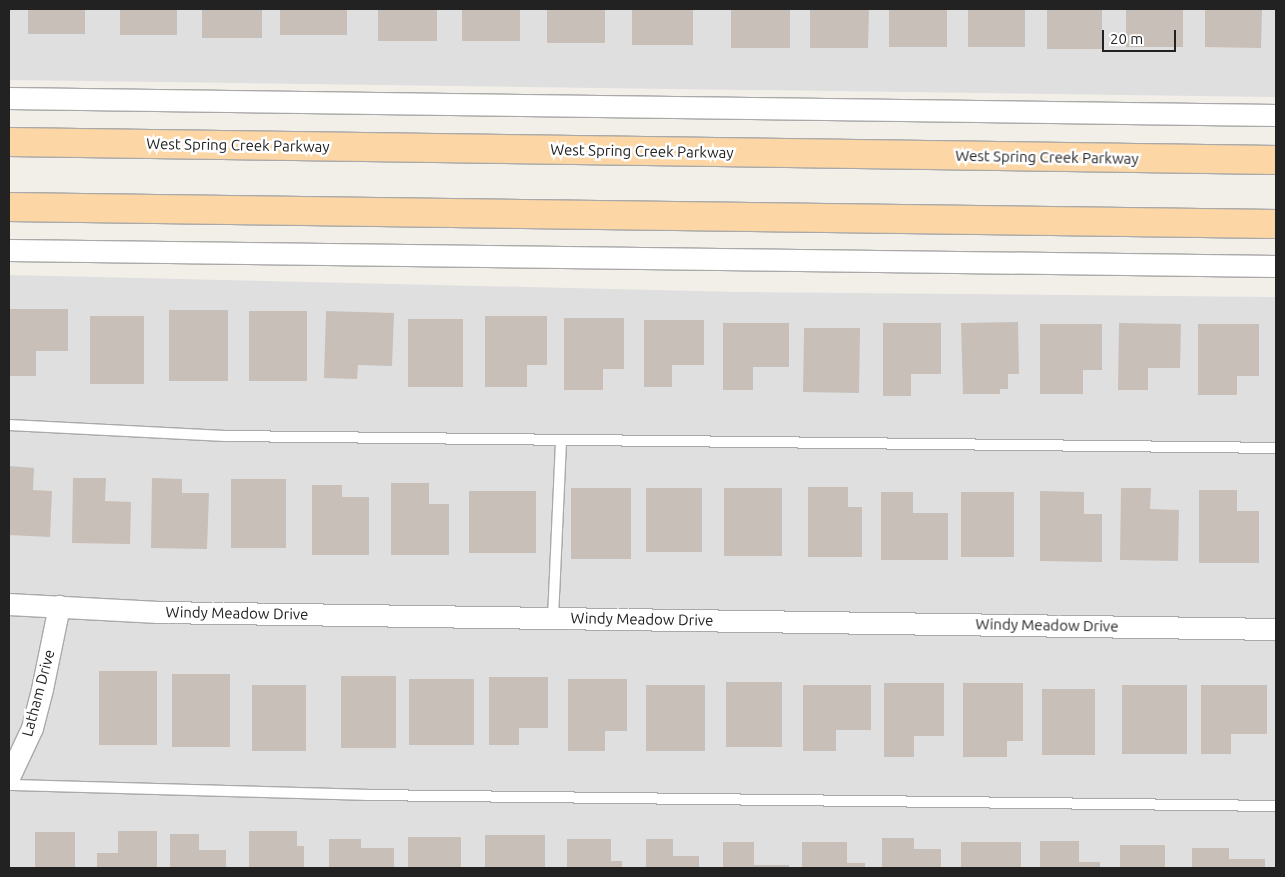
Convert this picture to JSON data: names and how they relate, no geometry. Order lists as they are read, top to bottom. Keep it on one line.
{"streets":{"main road":["West Spring Creek Parkway"],"street":["Windy Meadow Drive","Latham Drive"]},"crossings":[["Windy Meadow Drive","Latham Drive"]],"scale_bar":"20 m"}
